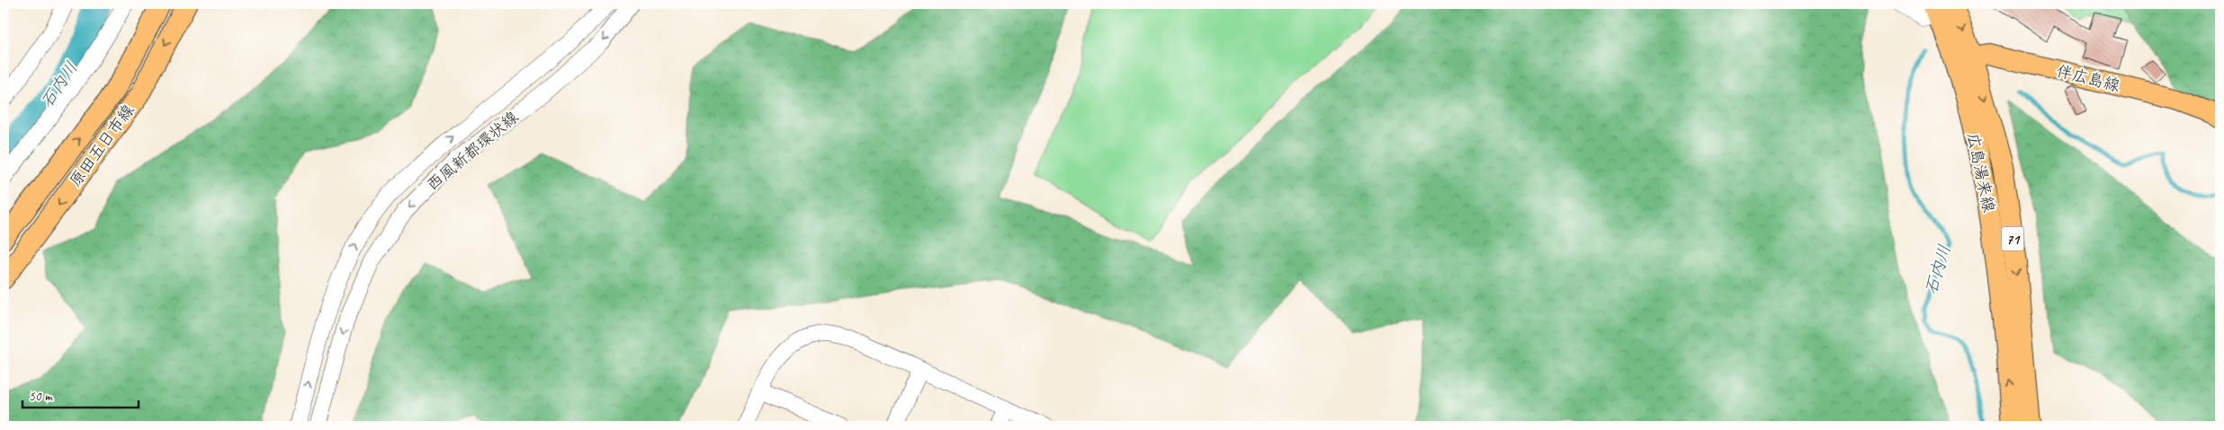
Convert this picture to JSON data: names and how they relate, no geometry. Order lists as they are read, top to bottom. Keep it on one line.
{"streets":{"main road":["伴広島線","原田五日市線","広島湯来線","71"],"street":["西風新都環状線"]},"crossings":[["伴広島線","広島湯来線"]],"water":["石内川"],"scale_bar":"50 m"}
